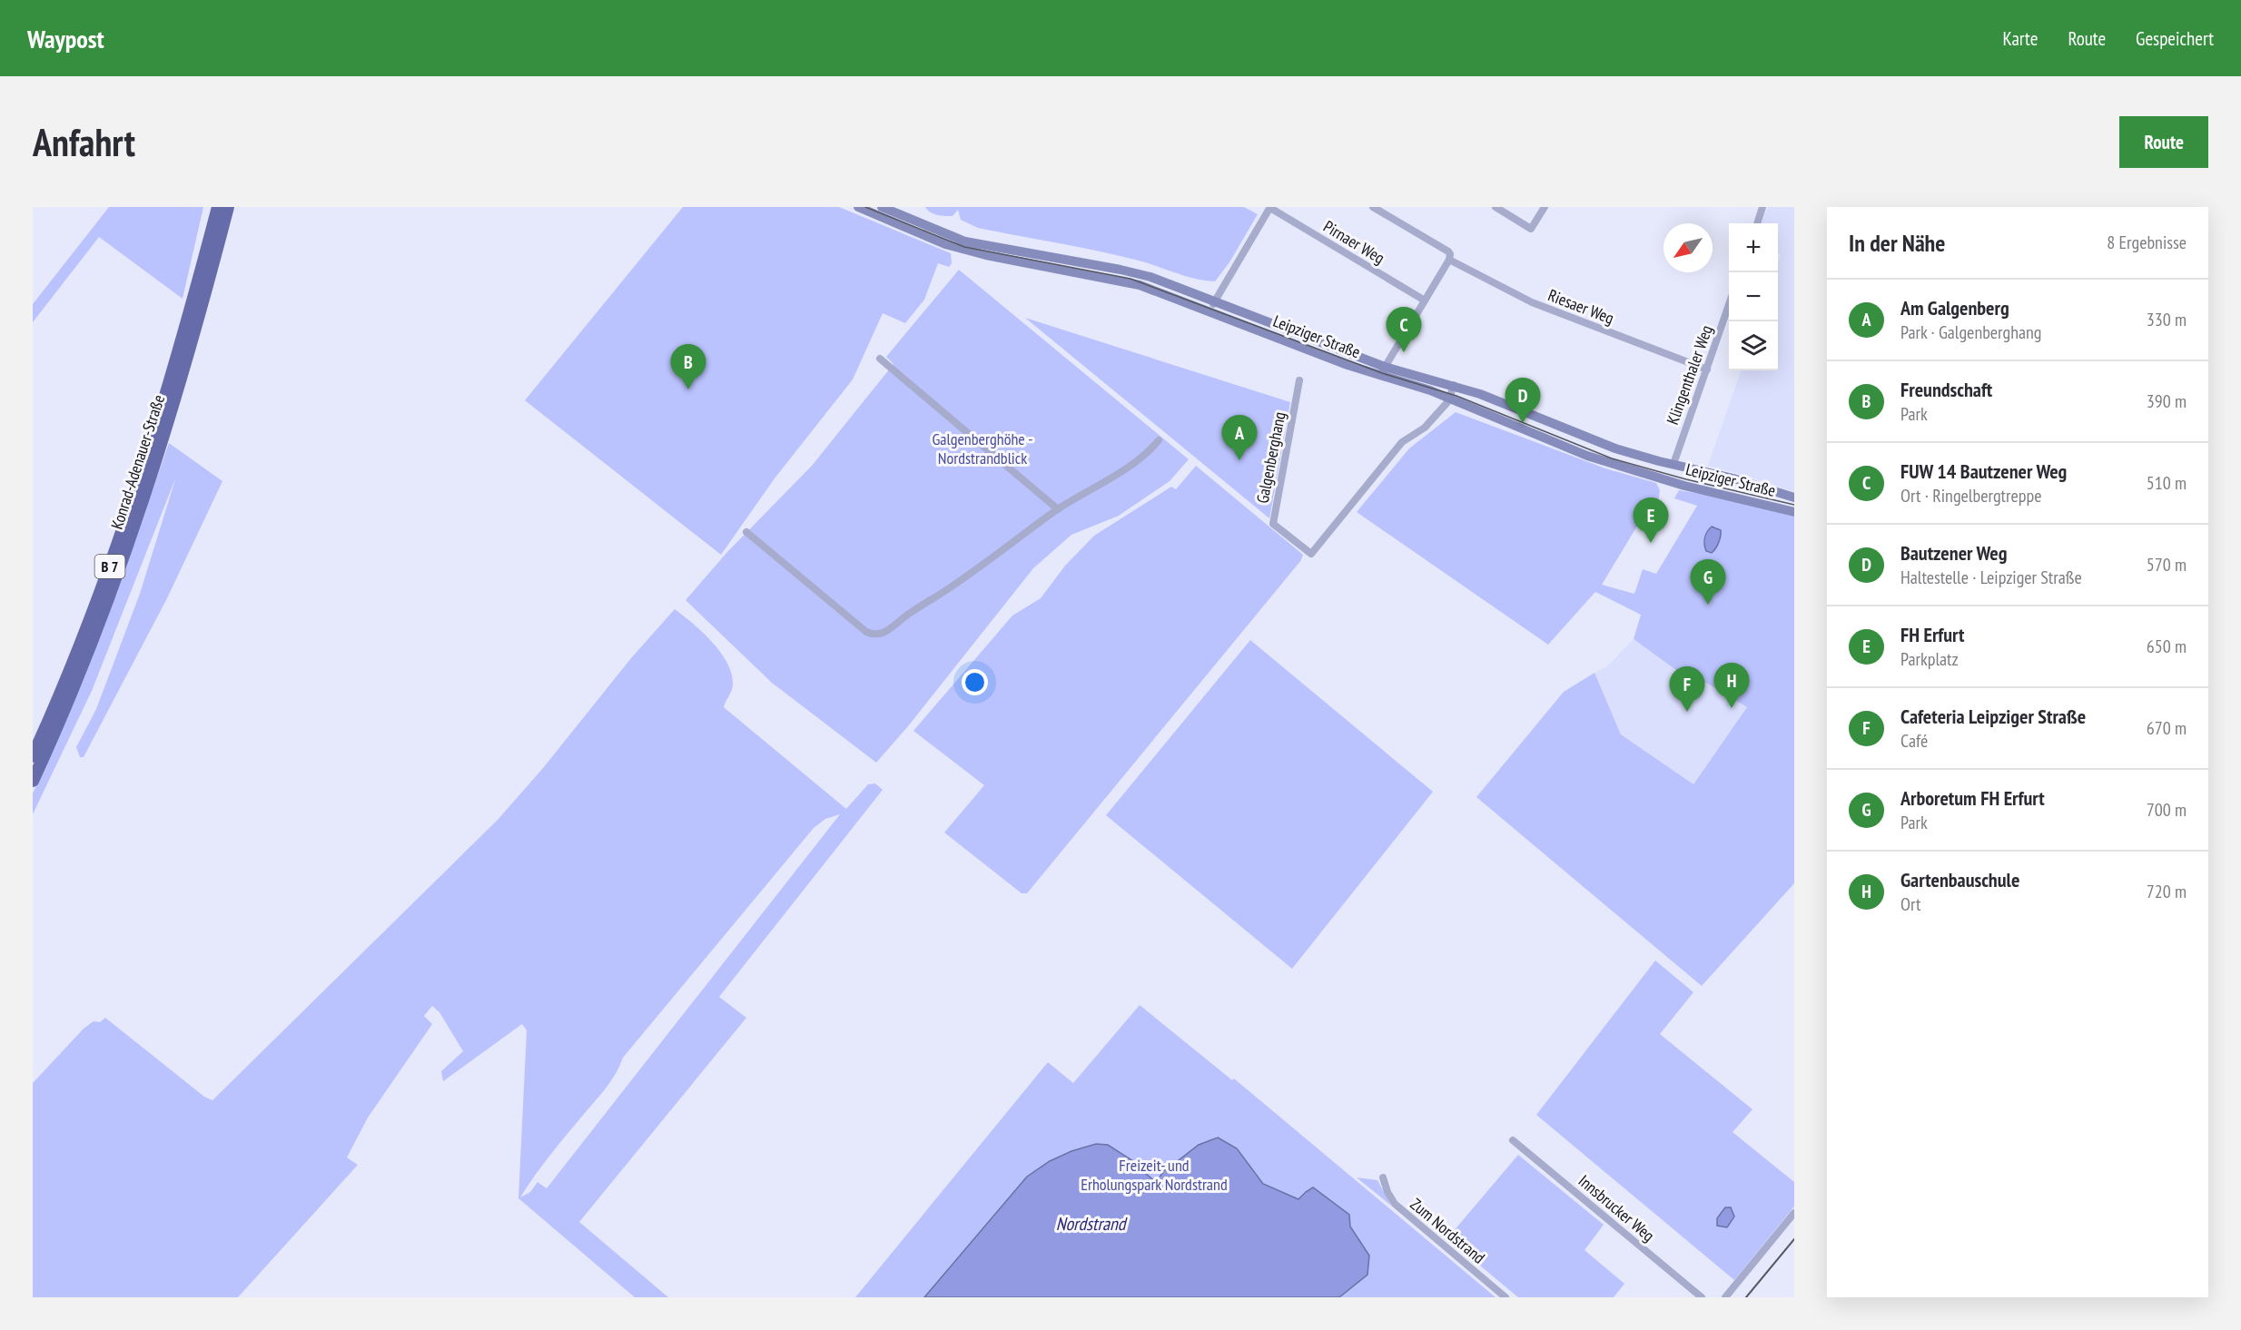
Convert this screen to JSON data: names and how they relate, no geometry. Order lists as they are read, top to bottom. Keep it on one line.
{"streets":{"highway":["Konrad-Adenauer-Straße","B 7"],"main road":["Leipziger Straße"],"street":["Pirnaer Weg","Riesaer Weg","Klingenthaler Weg","Galgenberghang","Innsbrucker Weg","Zum Nordstrand"]},"crossings":[["Riesaer Weg","Klingenthaler Weg"],["Leipziger Straße","Klingenthaler Weg"],["Leipziger Straße","Galgenberghang"]],"water":["Nordstrand"],"parks":["Galgenberghöhe - Nordstrandblick","Freizeit- und Erholungspark Nordstrand"],"north":"bottom left","page":{"header":"Waypost","nav":["Karte","Route","Gespeichert"],"buttons":"Route","title":"Anfahrt","heading":["In der Nähe","8 Ergebnisse"],"map_buttons":["+","−"],"list":[{"mark":"A","name":"Am Galgenberg","note":"Park · Galgenberghang","value":"330 m"},{"mark":"B","name":"Freundschaft","note":"Park","value":"390 m"},{"mark":"C","name":"FUW 14 Bautzener Weg","note":"Ort · Ringelbergtreppe","value":"510 m"},{"mark":"D","name":"Bautzener Weg","note":"Haltestelle · Leipziger Straße","value":"570 m"},{"mark":"E","name":"FH Erfurt","note":"Parkplatz","value":"650 m"},{"mark":"F","name":"Cafeteria Leipziger Straße","note":"Café","value":"670 m"},{"mark":"G","name":"Arboretum FH Erfurt","note":"Park","value":"700 m"},{"mark":"H","name":"Gartenbauschule","note":"Ort","value":"720 m"}],"pins":["C","B","D","A","E","G","H","F"]}}
